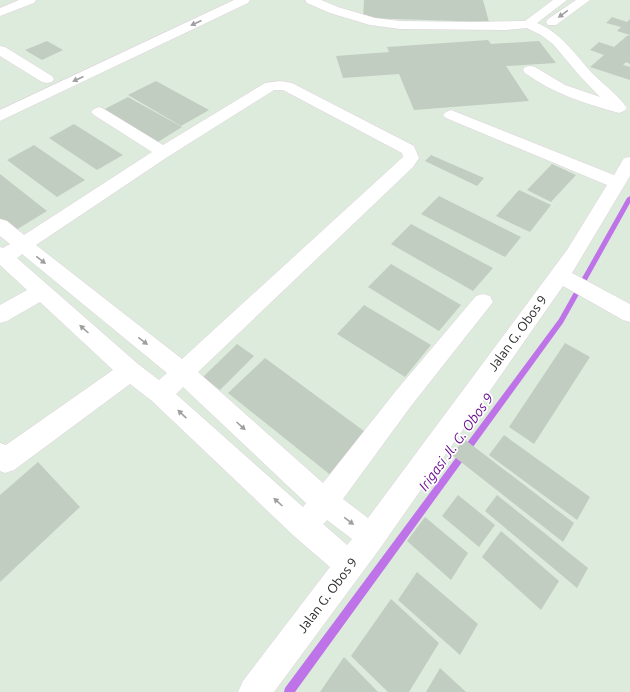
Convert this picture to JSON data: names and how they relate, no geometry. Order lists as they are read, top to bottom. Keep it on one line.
{"streets":{"street":["Jalan G. Obos 9"]},"water":["Irigasi Jl. G. Obos 9"]}
